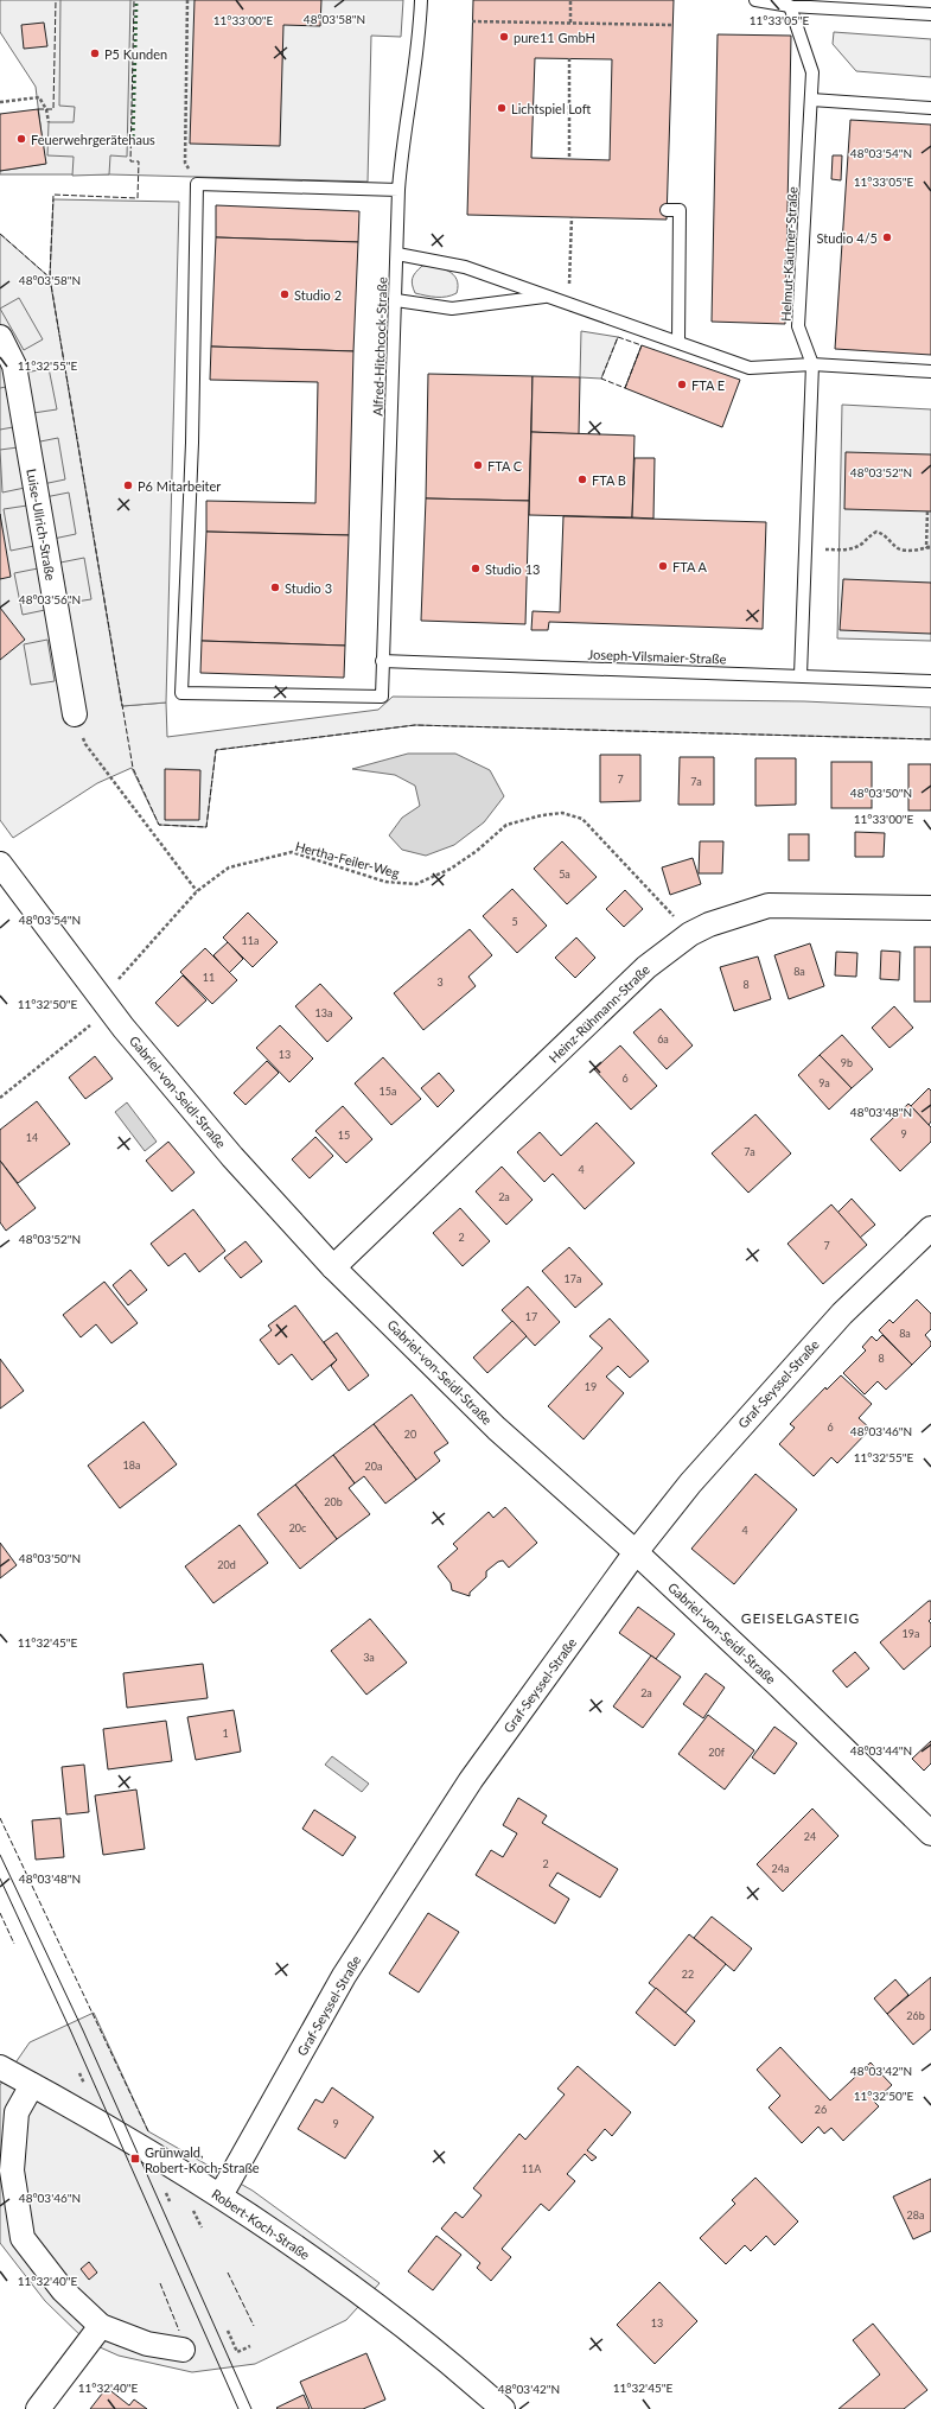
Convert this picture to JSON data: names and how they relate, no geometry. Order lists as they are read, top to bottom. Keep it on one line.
{"streets":{"street":["Luise-Ullrich-Straße","Heinz-Rühmann-Straße","Gabriel-von-Seidl-Straße","Graf-Seyssel-Straße","Robert-Koch-Straße"],"lane":["Helmut-Käutner-Straße","Alfred-Hitchcock-Straße","Joseph-Vilsmaier-Straße"],"path":["Hertha-Feiler-Weg"]},"crossings":[["Helmut-Käutner-Straße","Joseph-Vilsmaier-Straße"],["Alfred-Hitchcock-Straße","Joseph-Vilsmaier-Straße"],["Hertha-Feiler-Weg","Heinz-Rühmann-Straße"],["Hertha-Feiler-Weg","Gabriel-von-Seidl-Straße"],["Heinz-Rühmann-Straße","Gabriel-von-Seidl-Straße"],["Gabriel-von-Seidl-Straße","Graf-Seyssel-Straße"],["Graf-Seyssel-Straße","Robert-Koch-Straße"]],"districts":["GEISELGASTEIG"],"places":{"other":["pure11 GmbH","P5 Kunden","Lichtspiel Loft","Feuerwehrgerätehaus","Studio 4/5","Studio 2","FTA E","FTA C","FTA B","P6 Mitarbeiter","FTA A","Studio 13","Studio 3"],"transit":["Grünwald, Robert-Koch-Straße"]},"house_numbers":["7","7a","5a","5","11a","8a","11","3","8","13a","6a","13","9b","6","9a","15a","9","15","14","7a","4","2a","2","7","17a","17","8a","8","19","6","20","18a","20a","20b","20c","4","20d","19a","3a","2a","1","20f","24","2","24a","22","26b","26","9","11A","28a","13"],"coordinates":["48°03'58\"N","11°33'05\"E","11°33'00\"E","48°03'54\"N","11°32'55\"E","48°03'52\"N","48°03'56\"N","48°03'50\"N","11°32'50\"E","48°03'48\"N","48°03'46\"N","11°32'45\"E","48°03'44\"N","48°03'42\"N","11°32'40\"E"]}
